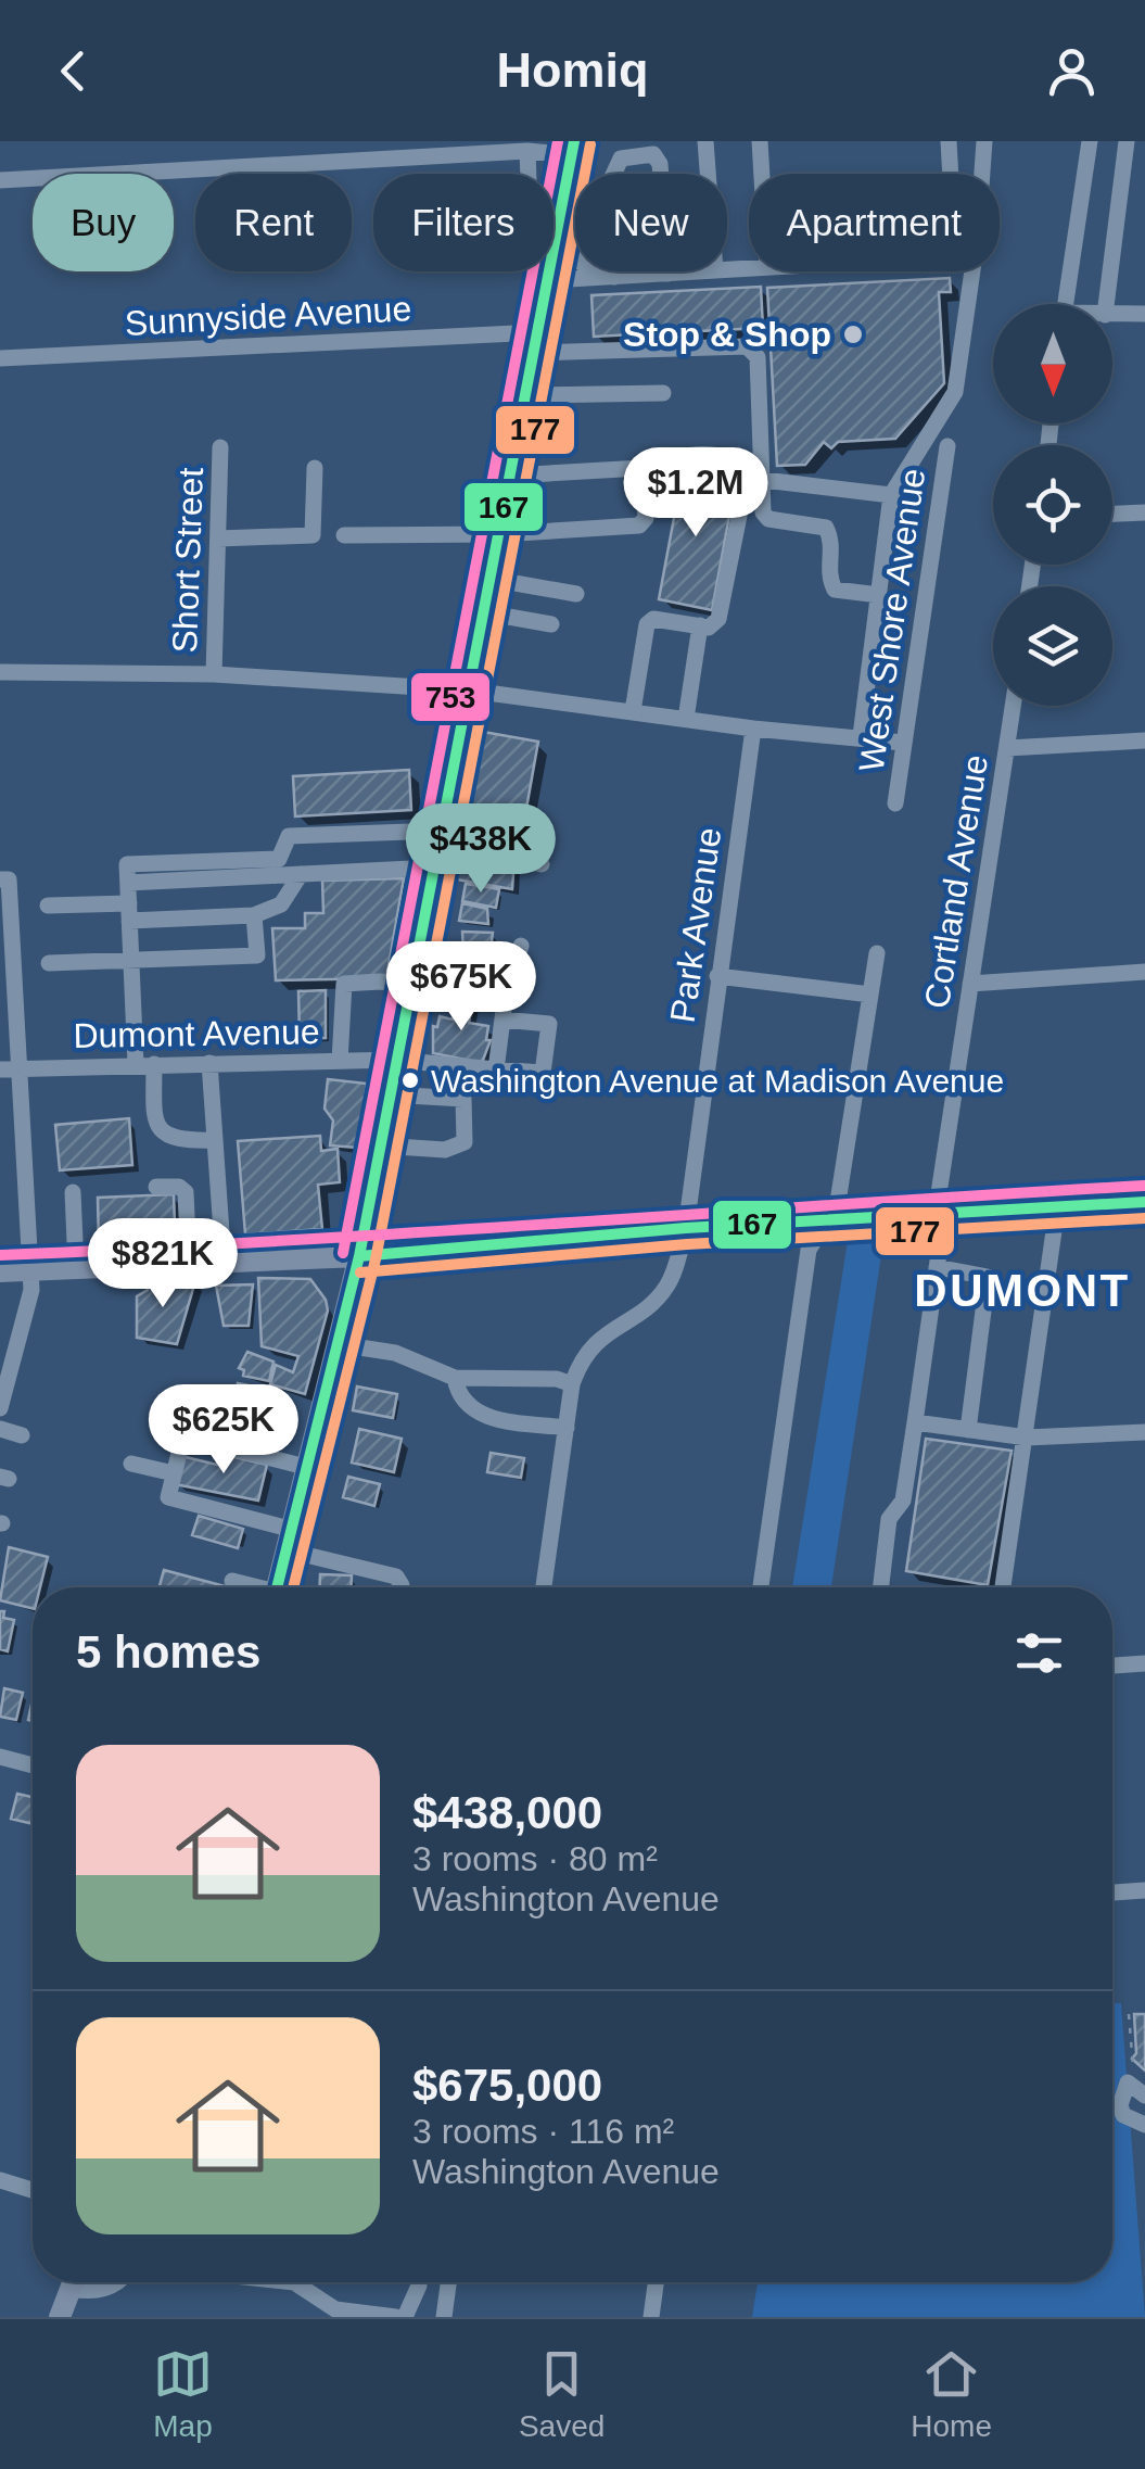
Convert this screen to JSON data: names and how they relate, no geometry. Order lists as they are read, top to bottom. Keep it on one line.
{"streets":{"street":["Sunnyside Avenue","Short Street","West Shore Avenue","Cortland Avenue","Park Avenue","Dumont Avenue"]},"districts":["DUMONT"],"places":["Stop & Shop","Washington Avenue at Madison Avenue"],"lines":["transit line 167","transit line 753","transit line 177"],"north":"bottom","page":{"header":"Homiq","chip":["Buy","Rent","Filters","New","Apartment"],"price":["$1.2M","$438K","$675K","$821K","$625K"],"heading":"5 homes","list":[{"name":"$438,000","note":"3 rooms · 80 m² · Washington Avenue"},{"name":"$675,000","note":"3 rooms · 116 m² · Washington Avenue"}],"tabs":["Map","Saved","Home"]}}
